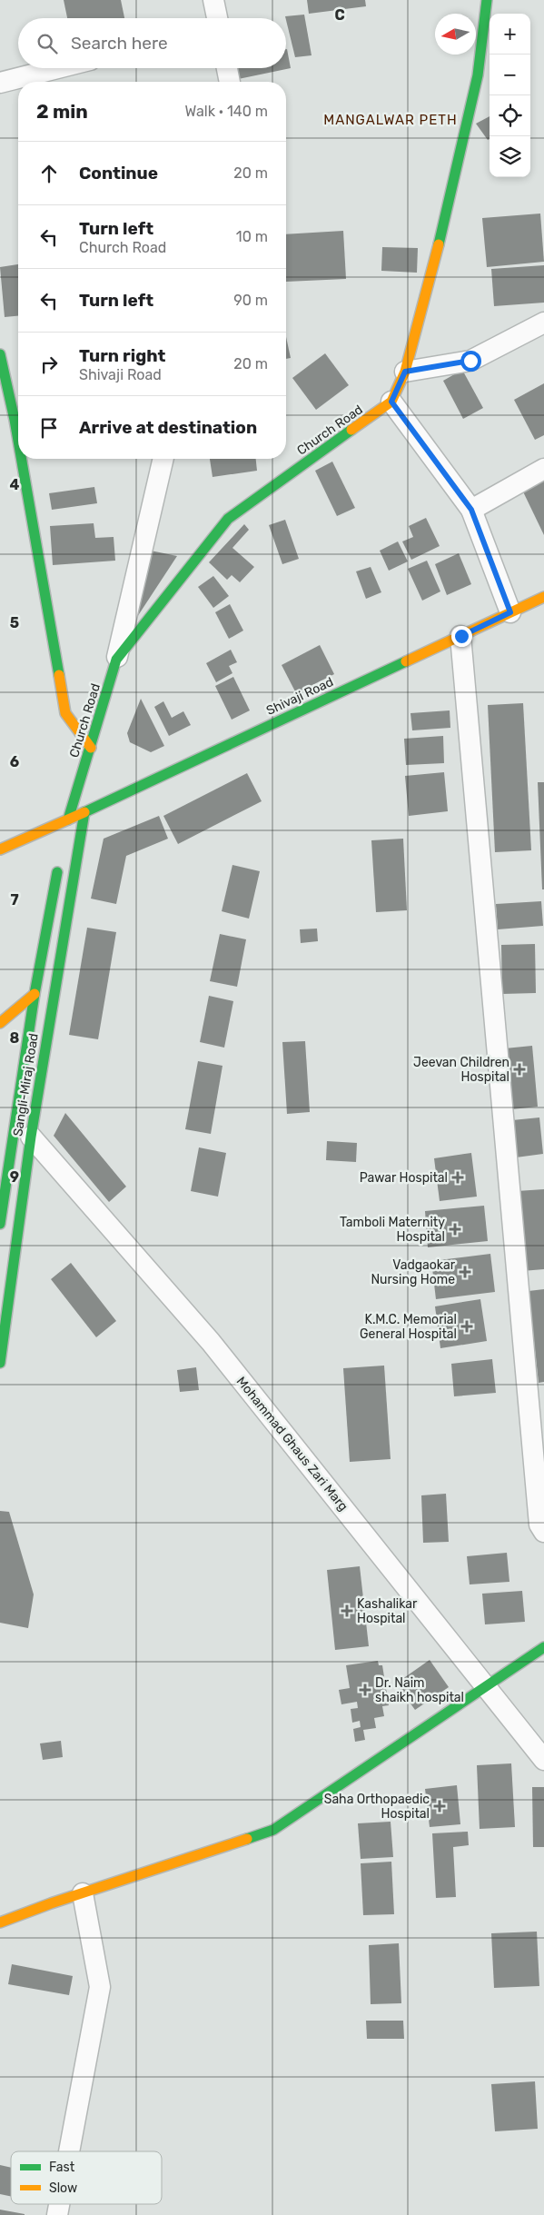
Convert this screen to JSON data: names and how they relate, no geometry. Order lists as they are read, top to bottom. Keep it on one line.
{"streets":{"main road":["Church Road","Shivaji Road","Sangli-Miraj Road"],"street":["Mohammad Ghaus Zari Marg"]},"crossings":[["Church Road","Shivaji Road"],["Shivaji Road","Sangli-Miraj Road"],["Sangli-Miraj Road","Mohammad Ghaus Zari Marg"]],"districts":["MANGALWAR PETH"],"places":{"health":["Jeevan Children Hospital","Pawar Hospital","Tamboli Maternity Hospital","Vadgaokar Nursing Home","K.M.C. Memorial General Hospital","Kashalikar Hospital","Dr. Naim shaikh hospital","Saha Orthopaedic Hospital"]},"legend":["Fast","Slow"],"north":"left","page":{"map_buttons":["+","−"],"search":"Search here","heading":["2 min","Walk · 140 m"],"list":[["Continue","20 m"],["Turn left","Church Road","10 m"],["Turn left","90 m"],["Turn right","Shivaji Road","20 m"],"Arrive at destination"]},"grid":{"columns":["C"],"rows":["4","5","6","7","8","9"]}}
